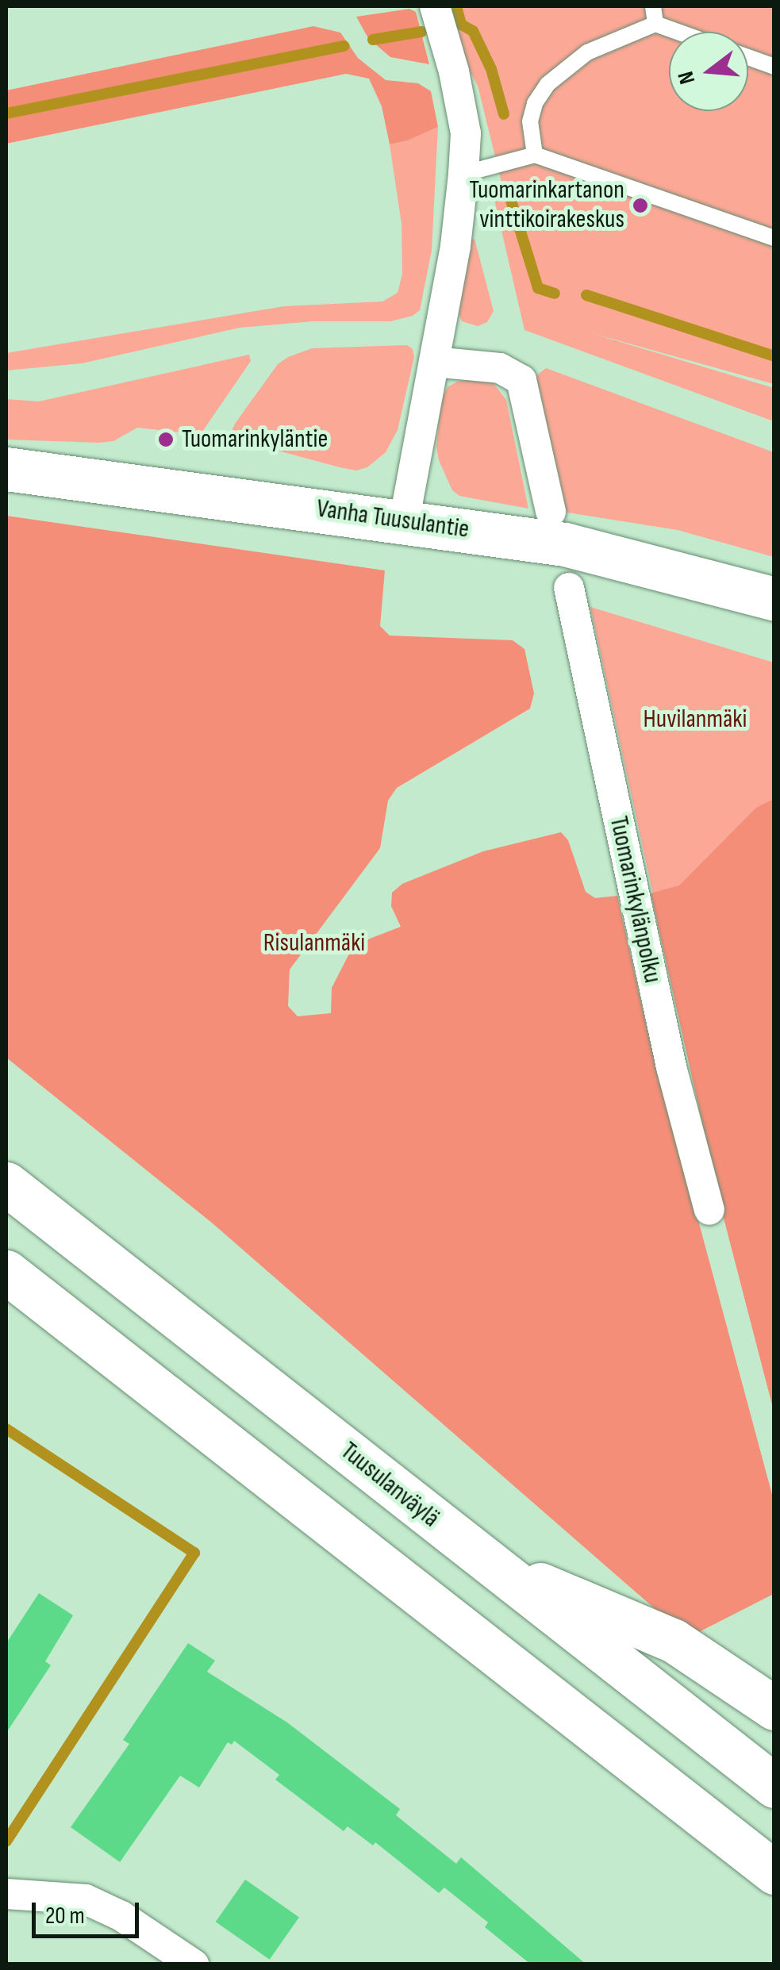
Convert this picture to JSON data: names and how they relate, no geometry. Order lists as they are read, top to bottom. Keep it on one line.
{"streets":{"main road":["Vanha Tuusulantie","Tuusulanväylä"],"street":["Tuomarinkylänpolku"]},"parks":["Huvilanmäki","Risulanmäki"],"places":["Tuomarinkartanon vinttikoirakeskus","Tuomarinkyläntie"],"scale_bar":"20 m","north":"left"}
